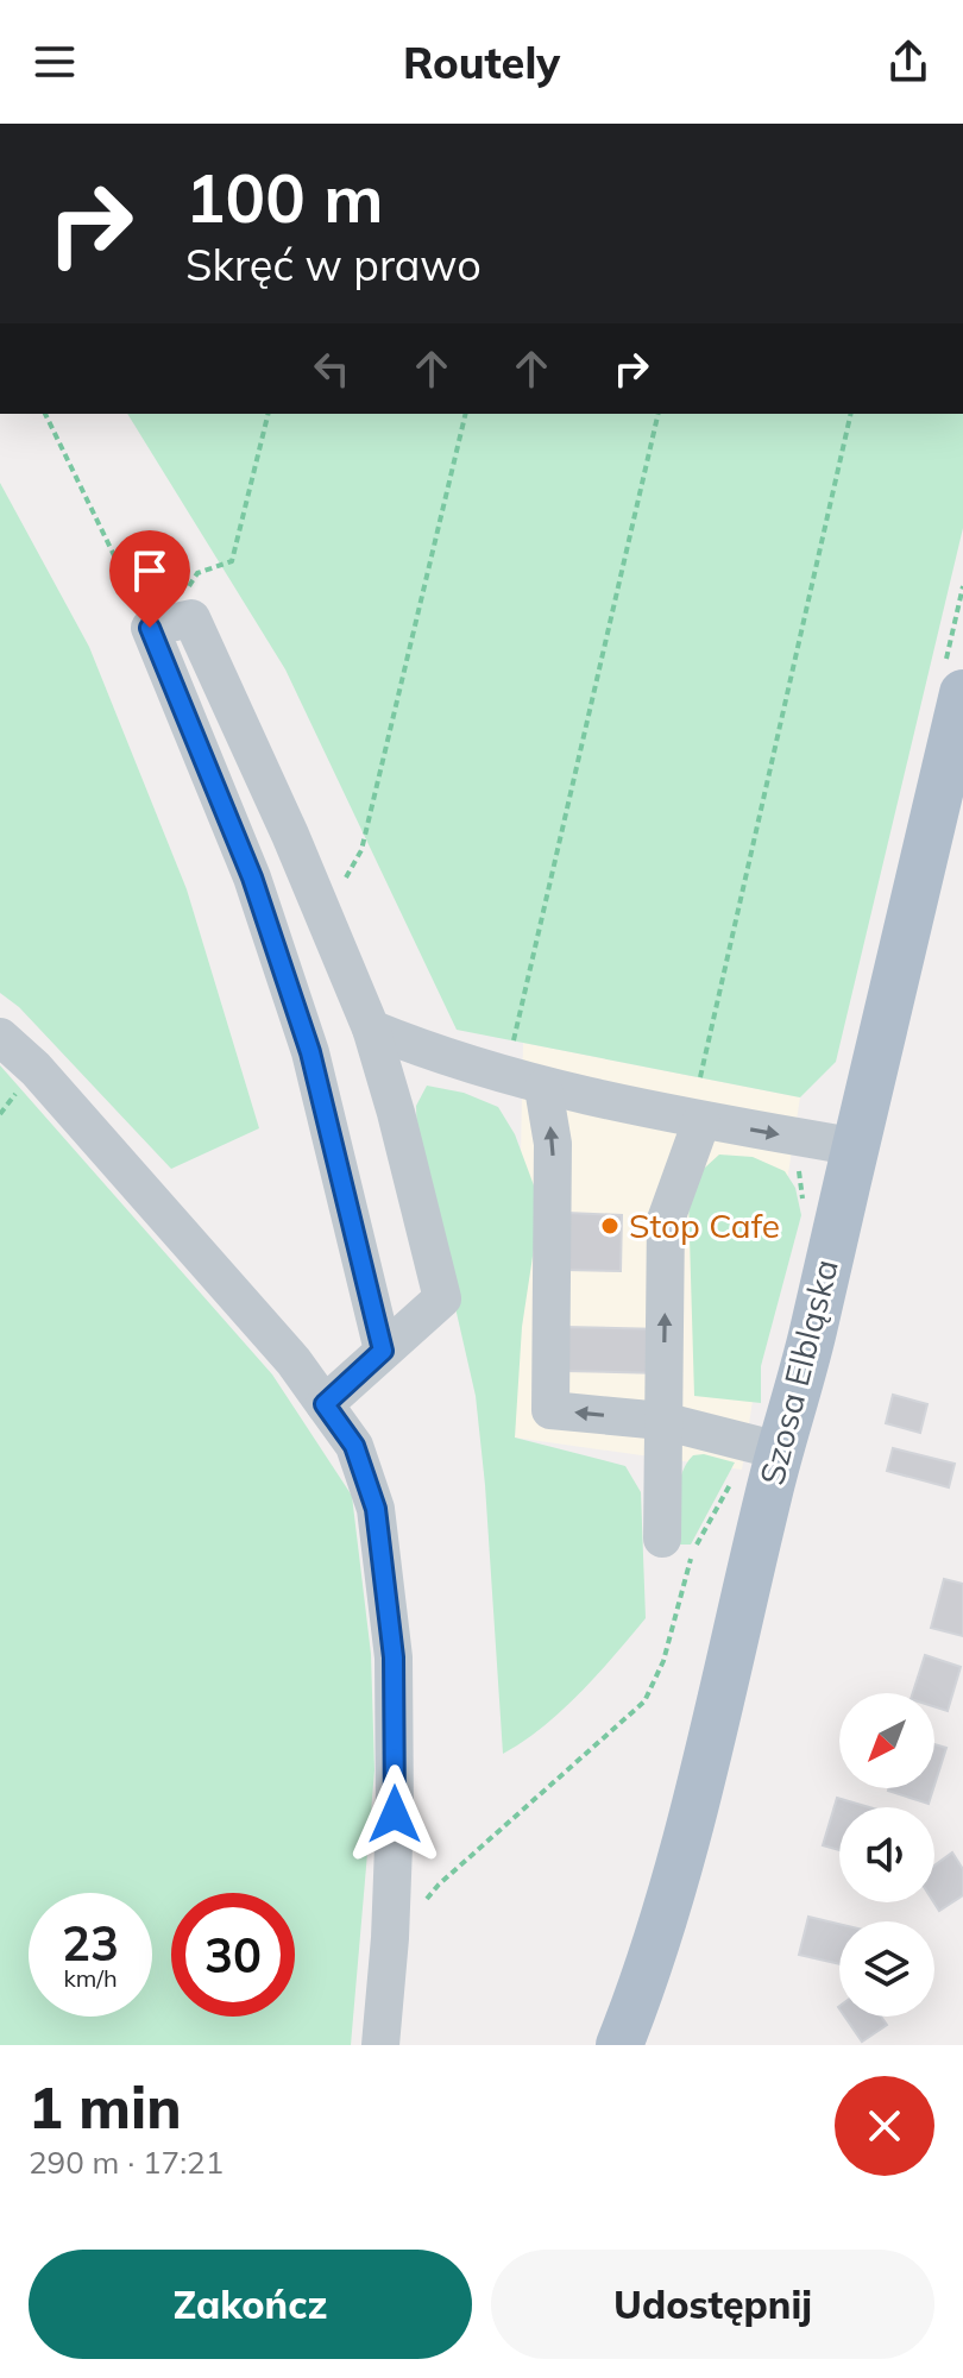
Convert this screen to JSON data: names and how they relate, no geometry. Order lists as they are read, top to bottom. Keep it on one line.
{"streets":{"main road":["Szosa Elbląska"]},"places":["Stop Cafe"],"north":"bottom left","page":{"header":"Routely","turn":["100 m","Skręć w prawo"],"speed":"23 km/h","limit":"30","heading":["1 min","290 m · 17:21"],"buttons":["Zakończ","Udostępnij"]}}
